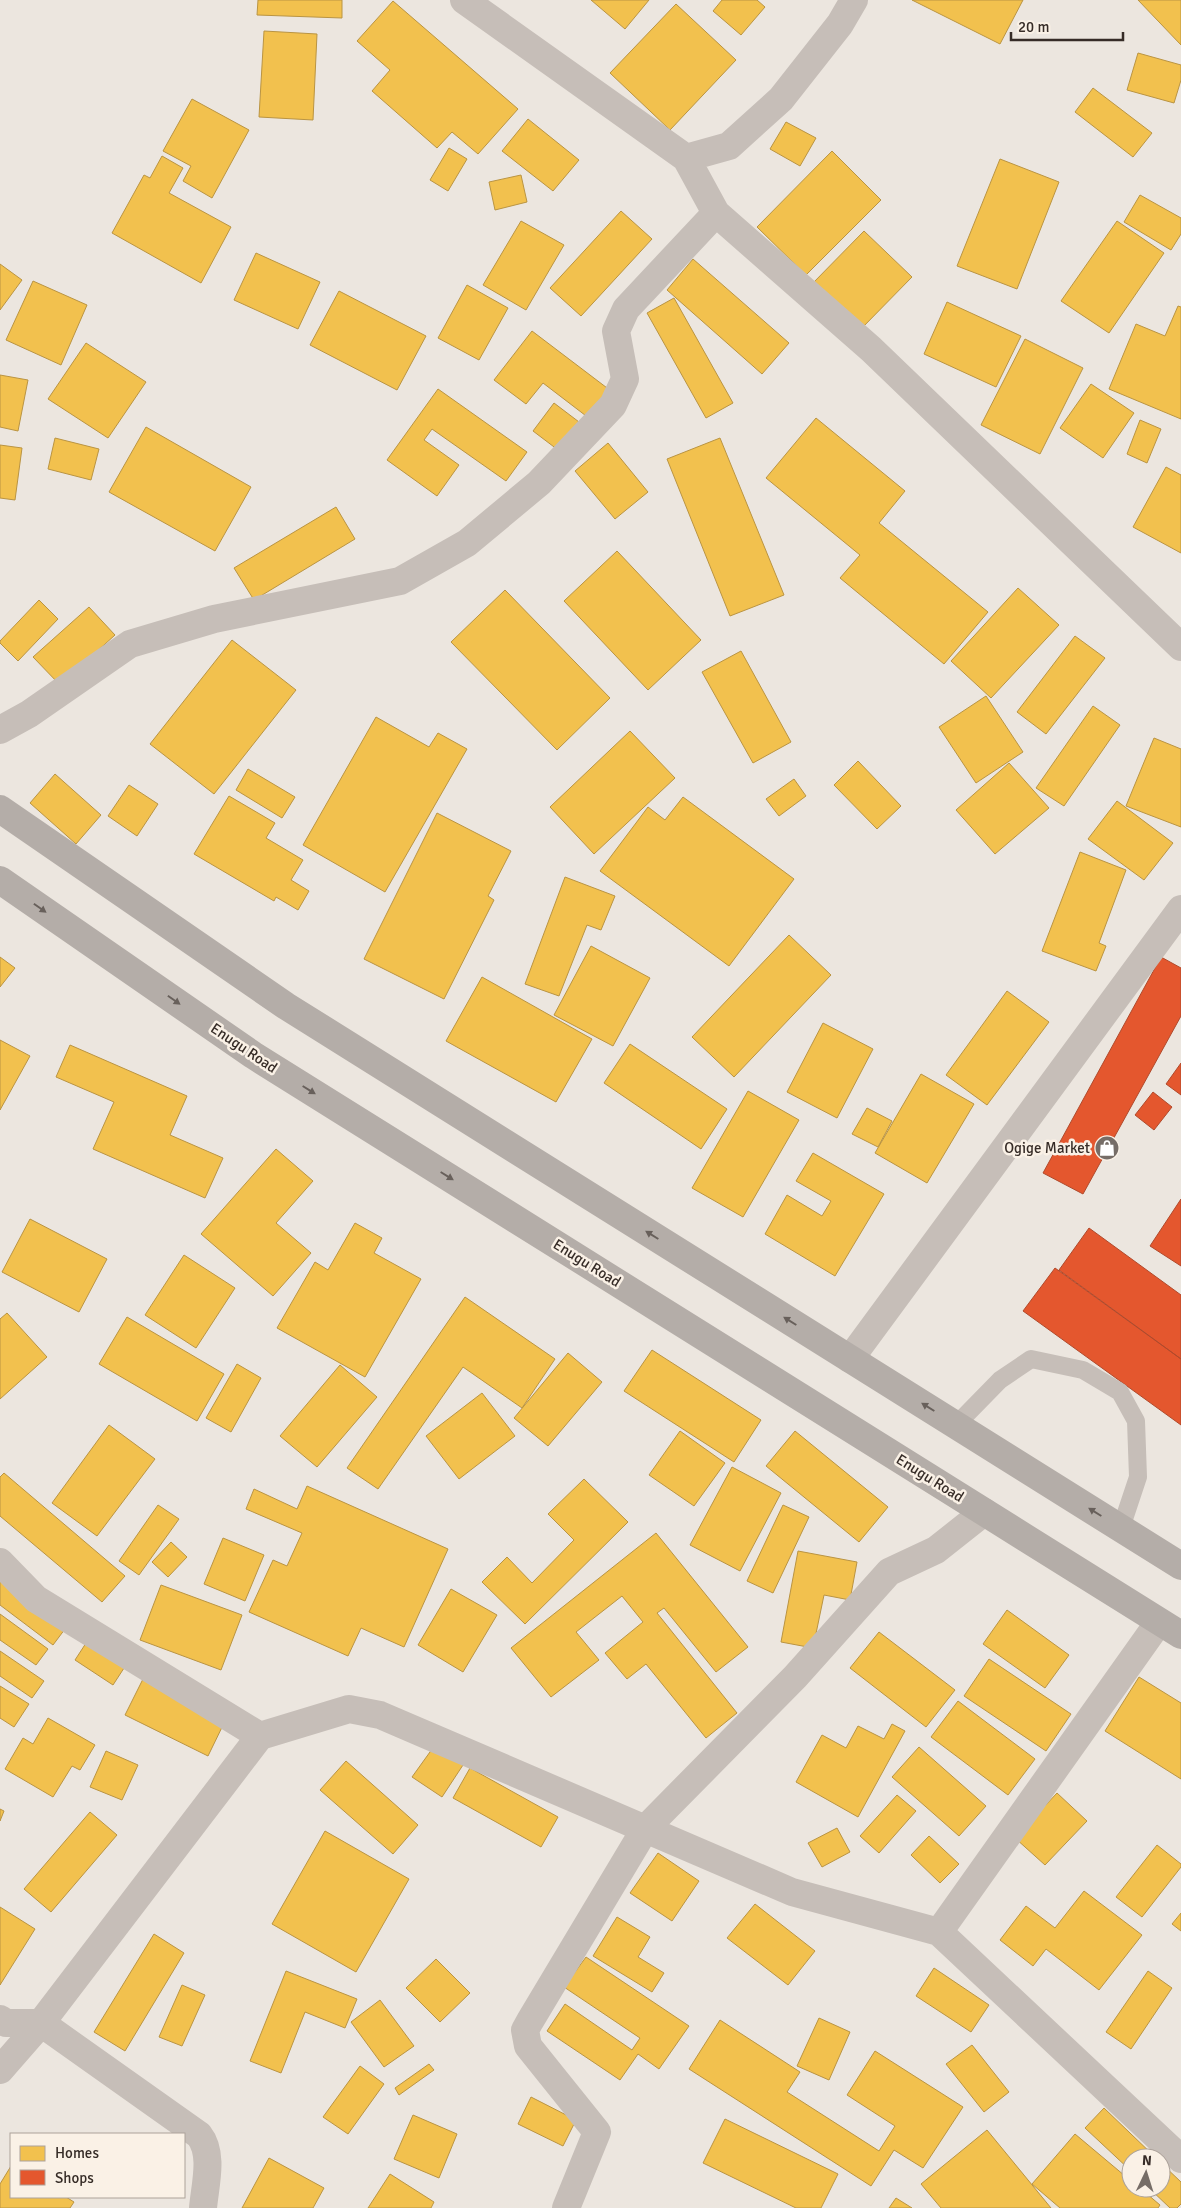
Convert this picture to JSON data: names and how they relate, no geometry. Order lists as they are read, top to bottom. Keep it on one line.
{"streets":{"main road":["Enugu Road"]},"places":{"shop":["Ogige Market"]},"legend":["Homes","Shops"],"scale_bar":"20 m","north":"top"}
